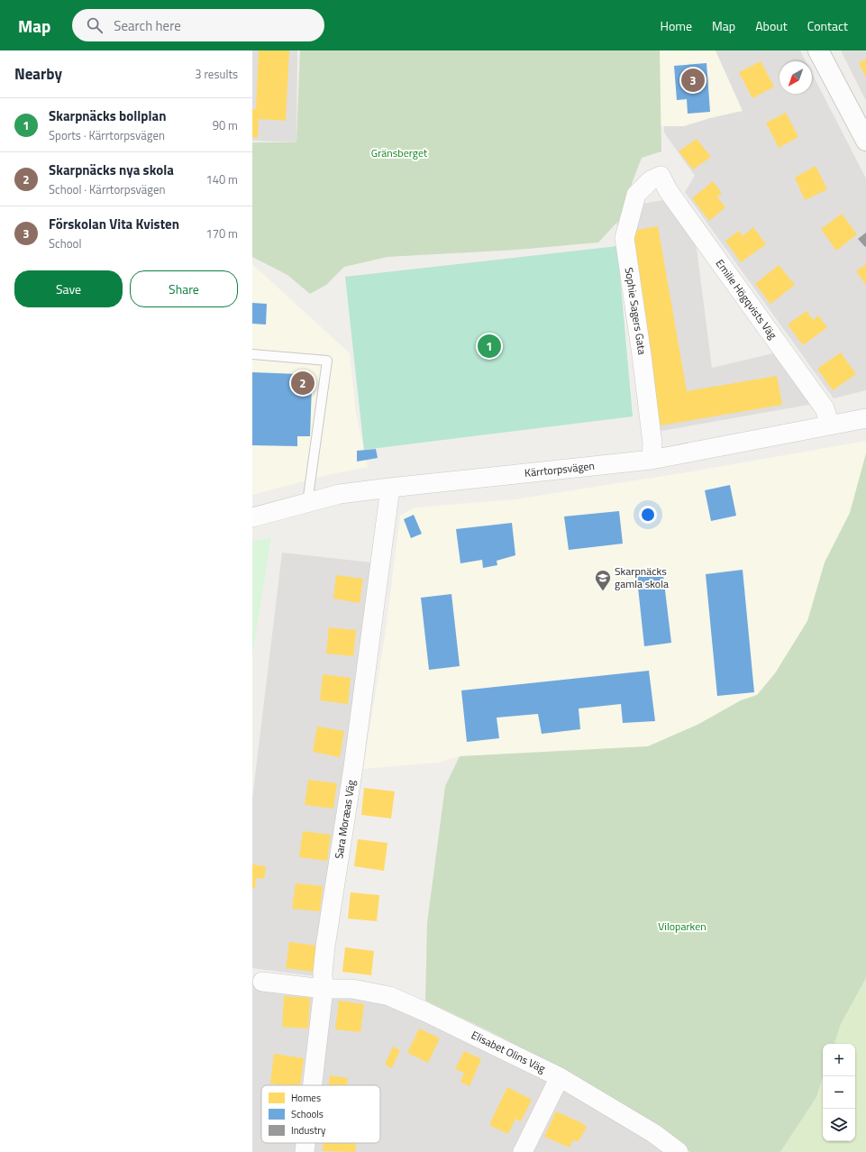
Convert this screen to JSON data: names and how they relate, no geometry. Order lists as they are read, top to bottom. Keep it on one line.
{"streets":{"street":["Emilie Högqvists Väg","Sophie Sagers Gata","Kärrtorpsvägen","Sara Moræas Väg","Elisabet Olins Väg"]},"crossings":[["Emilie Högqvists Väg","Sophie Sagers Gata"],["Emilie Högqvists Väg","Kärrtorpsvägen"],["Sophie Sagers Gata","Kärrtorpsvägen"],["Kärrtorpsvägen","Sara Moræas Väg"],["Sara Moræas Väg","Elisabet Olins Väg"]],"parks":["Gränsberget","Viloparken"],"places":{"school or university":["Skarpnäcks gamla skola"]},"legend":["Homes","Schools","Industry"],"north":"bottom left","page":{"header":"Map","search":"Search here","nav":["Home","Map","About","Contact"],"heading":["Nearby","3 results"],"pins":["3","1","2"],"list":[{"mark":"1","name":"Skarpnäcks bollplan","note":"Sports · Kärrtorpsvägen","value":"90 m"},{"mark":"2","name":"Skarpnäcks nya skola","note":"School · Kärrtorpsvägen","value":"140 m"},{"mark":"3","name":"Förskolan Vita Kvisten","note":"School","value":"170 m"}],"buttons":["Save","Share"],"map_buttons":["+","−"]}}
